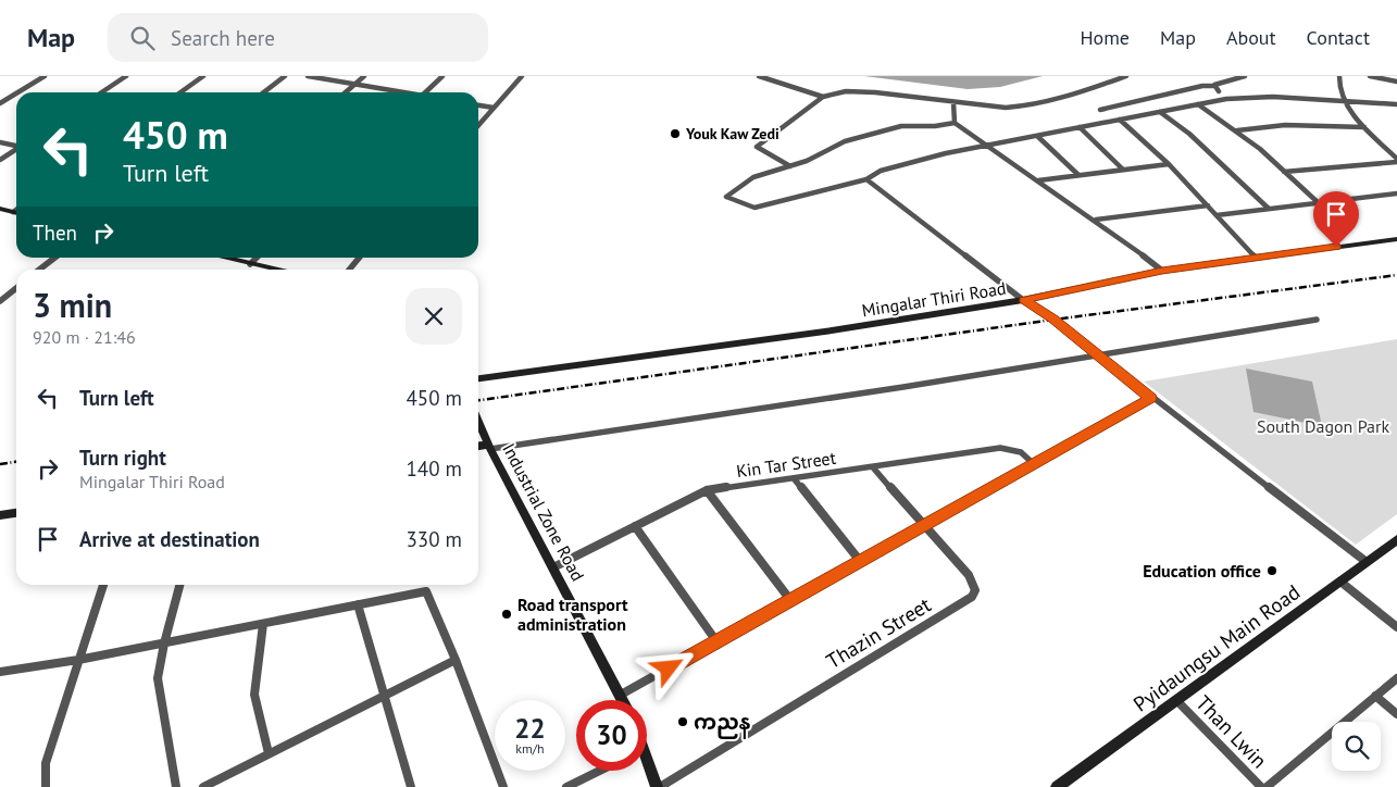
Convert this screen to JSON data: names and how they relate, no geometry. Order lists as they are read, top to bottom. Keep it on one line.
{"streets":{"street":["Mingalar Thiri Road","Kin Tar Street","Industrial Zone Road","Thazin Street","Pyidaungsu Main Road","Than Lwin"]},"crossings":[["Kin Tar Street","Industrial Zone Road"],["Kin Tar Street","Thazin Street"],["Pyidaungsu Main Road","Than Lwin"]],"parks":["South Dagon Park"],"places":["Youk Kaw Zedi","Education office","Road transport administration","ကညန"],"page":{"header":"Map","search":"Search here","nav":["Home","Map","About","Contact"],"turn":["450 m","Turn left"],"then":"Then","heading":["3 min","920 m · 21:46"],"list":[{"name":"Turn left","value":"450 m"},{"name":"Turn right","note":"Mingalar Thiri Road","value":"140 m"},{"name":"Arrive at destination","value":"330 m"}],"speed":"22 km/h","limit":"30"}}
